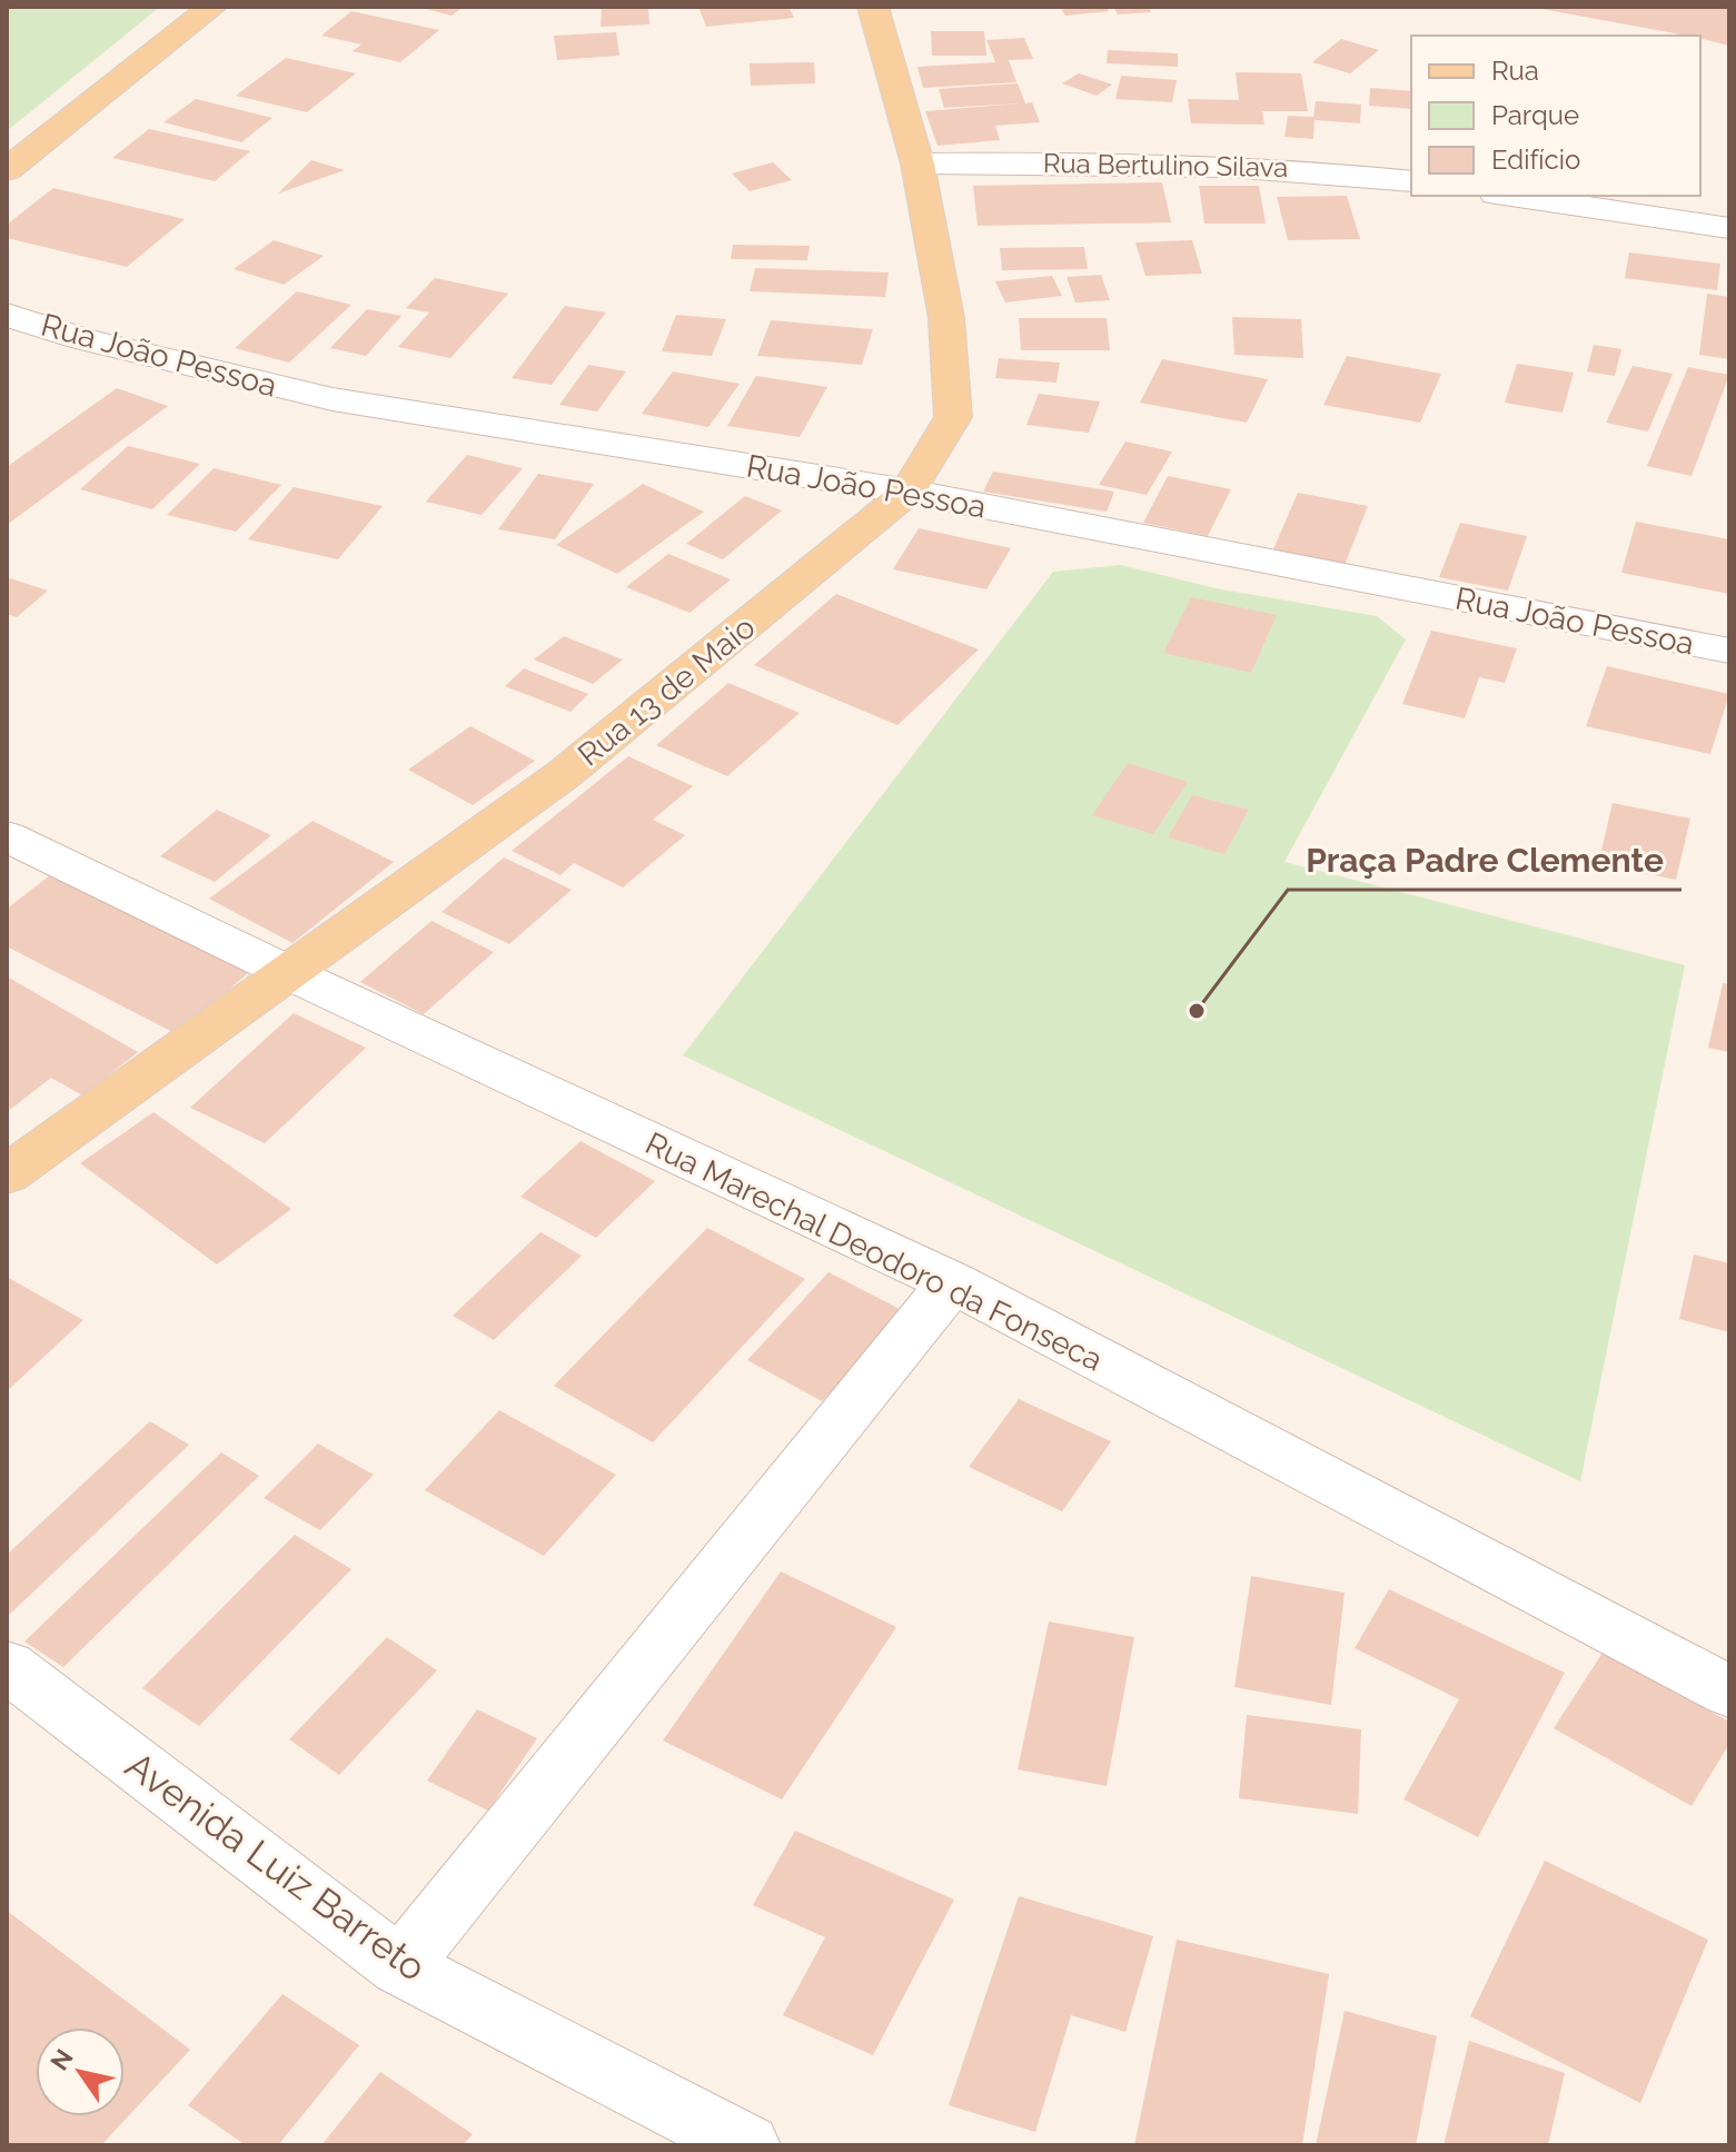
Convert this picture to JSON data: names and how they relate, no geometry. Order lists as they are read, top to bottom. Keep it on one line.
{"streets":{"main road":["Rua 13 de Maio"],"street":["Rua Bertulino Silava","Rua João Pessoa","Rua Marechal Deodoro da Fonseca","Avenida Luiz Barreto"]},"crossings":[["Rua Bertulino Silava","Rua 13 de Maio"],["Rua João Pessoa","Rua 13 de Maio"],["Rua 13 de Maio","Rua Marechal Deodoro da Fonseca"]],"places":["Praça Padre Clemente"],"legend":["Rua","Parque","Edifício"],"north":"top left"}
